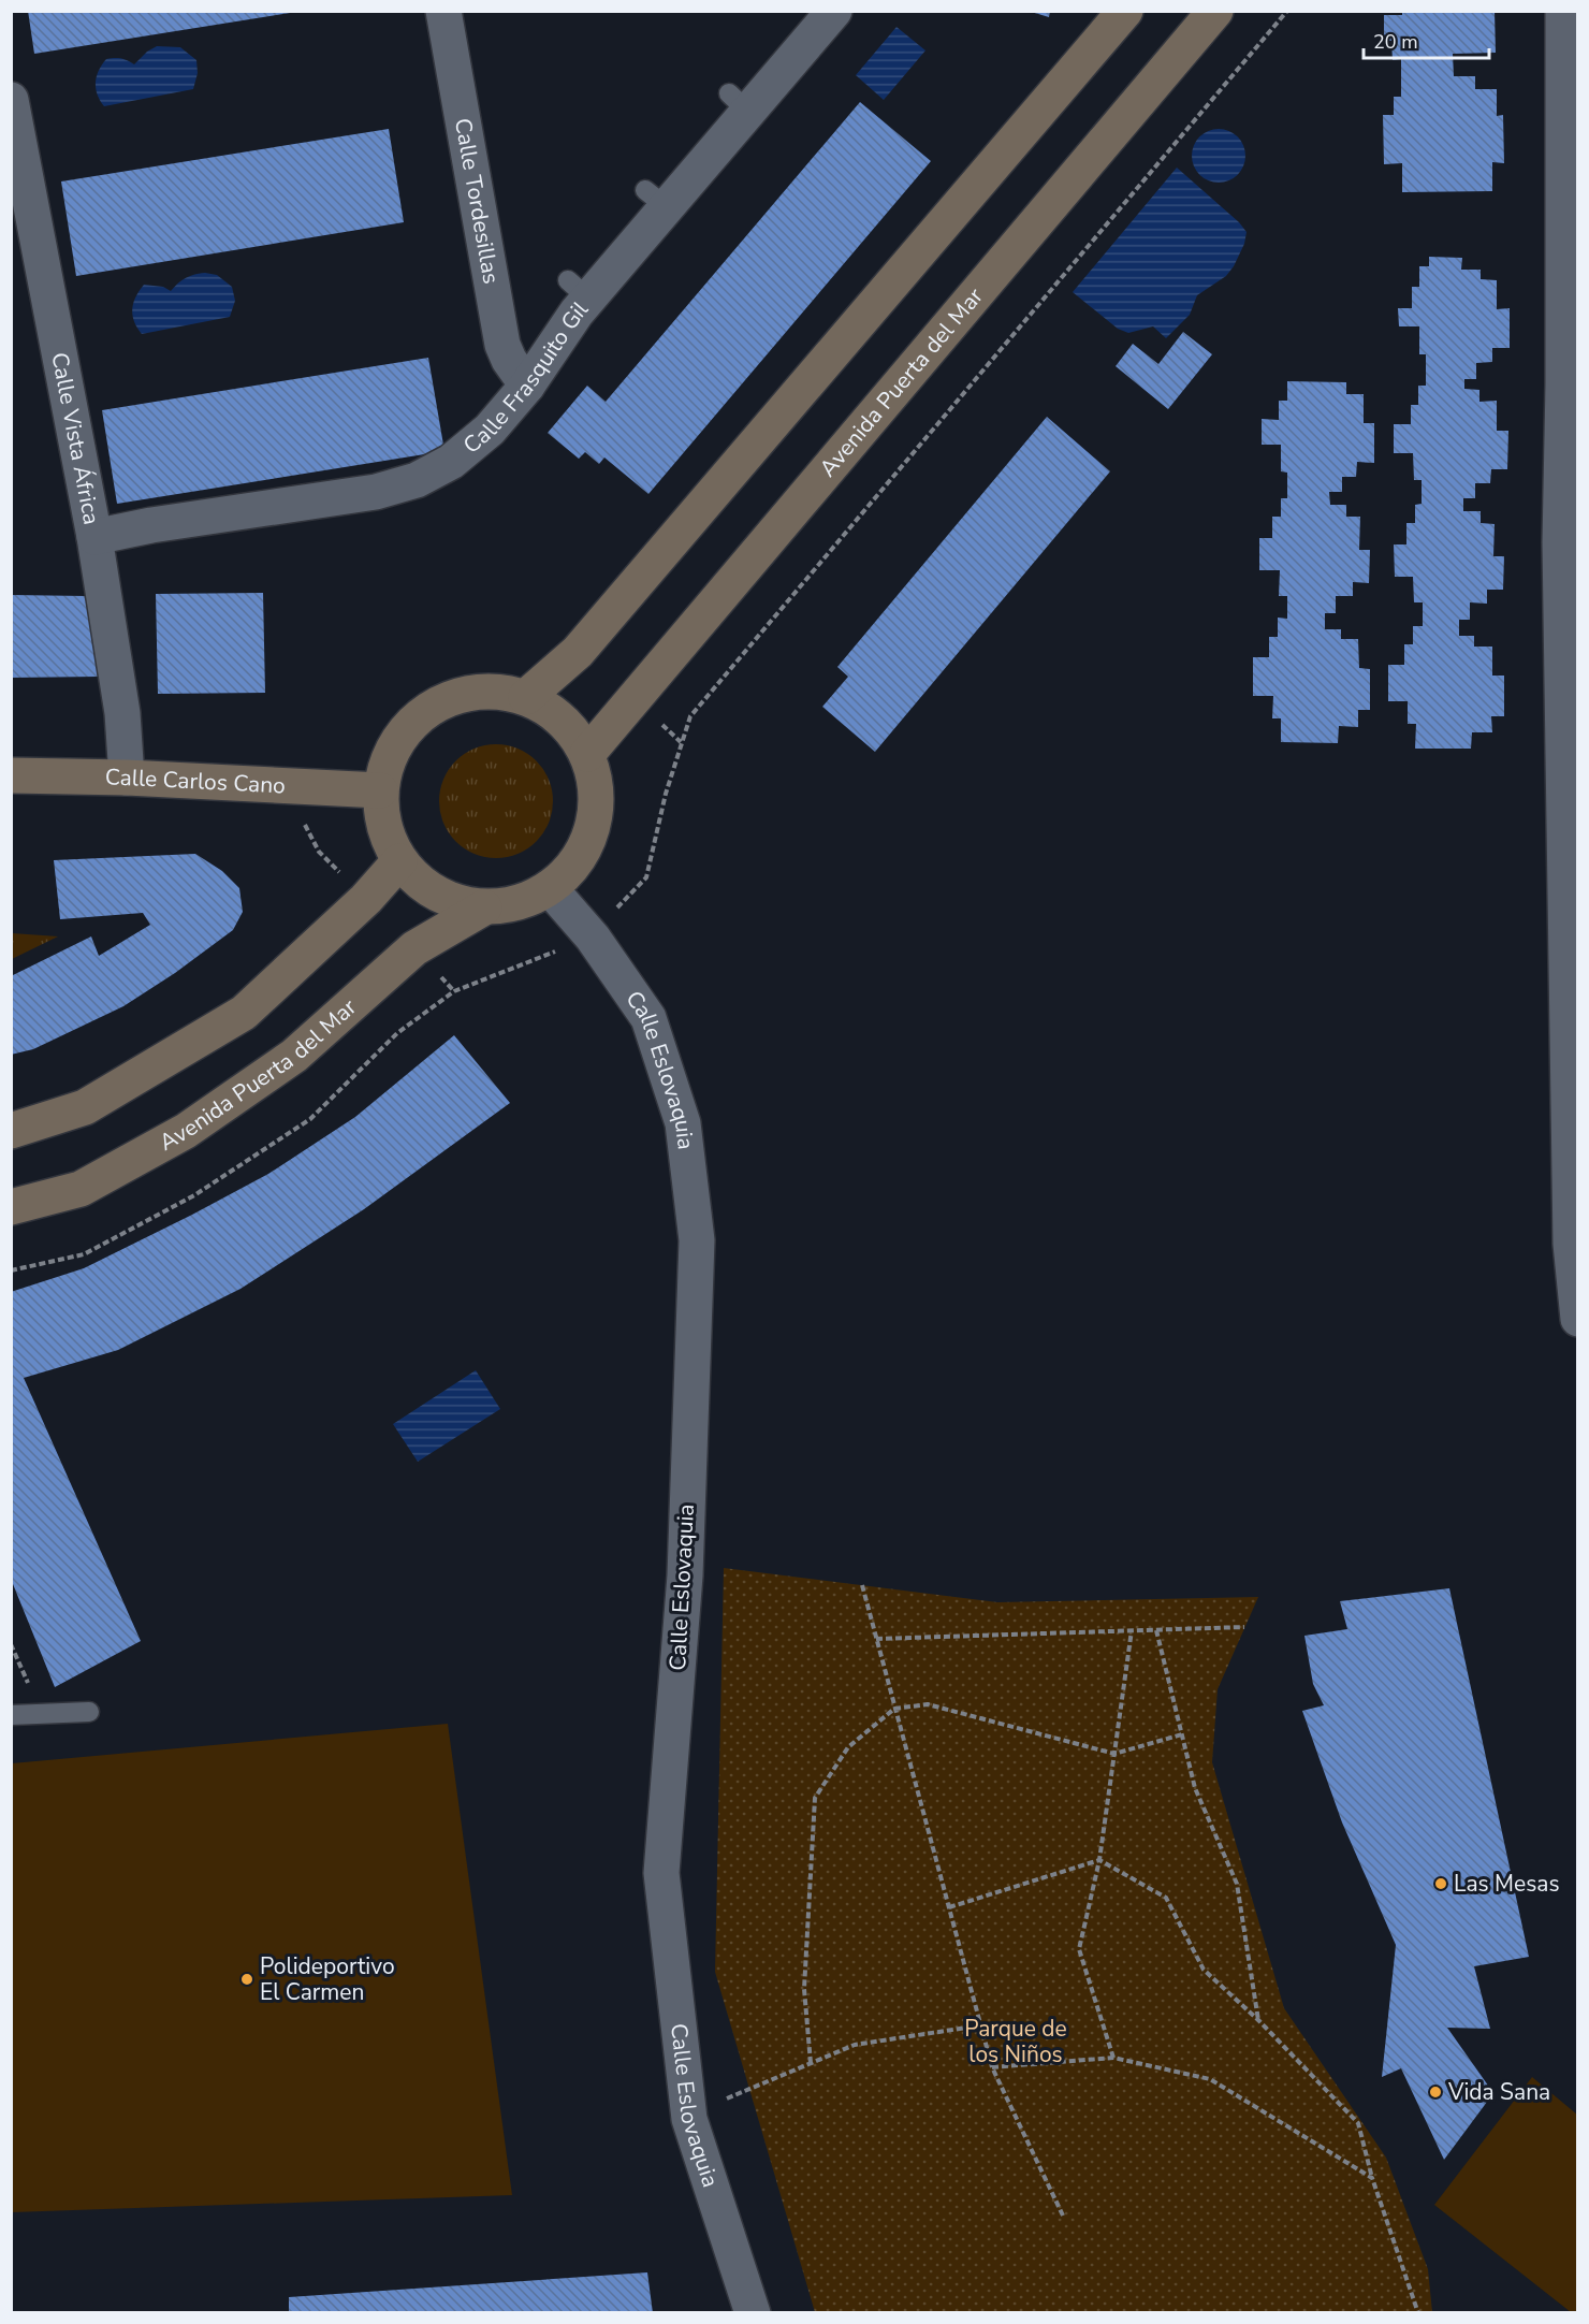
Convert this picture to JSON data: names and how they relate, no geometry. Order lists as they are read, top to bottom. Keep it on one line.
{"streets":{"main road":["Avenida Puerta del Mar","Calle Carlos Cano"],"street":["Calle Tordesillas","Calle Frasquito Gil","Calle Vista África","Calle Eslovaquia"]},"crossings":[["Calle Tordesillas","Calle Frasquito Gil"],["Calle Frasquito Gil","Calle Vista África"],["Avenida Puerta del Mar","Calle Carlos Cano"],["Avenida Puerta del Mar","Calle Eslovaquia"],["Calle Vista África","Calle Carlos Cano"],["Calle Carlos Cano","Calle Eslovaquia"]],"parks":["Parque de los Niños"],"places":["Las Mesas","Polideportivo El Carmen","Vida Sana"],"scale_bar":"20 m"}
